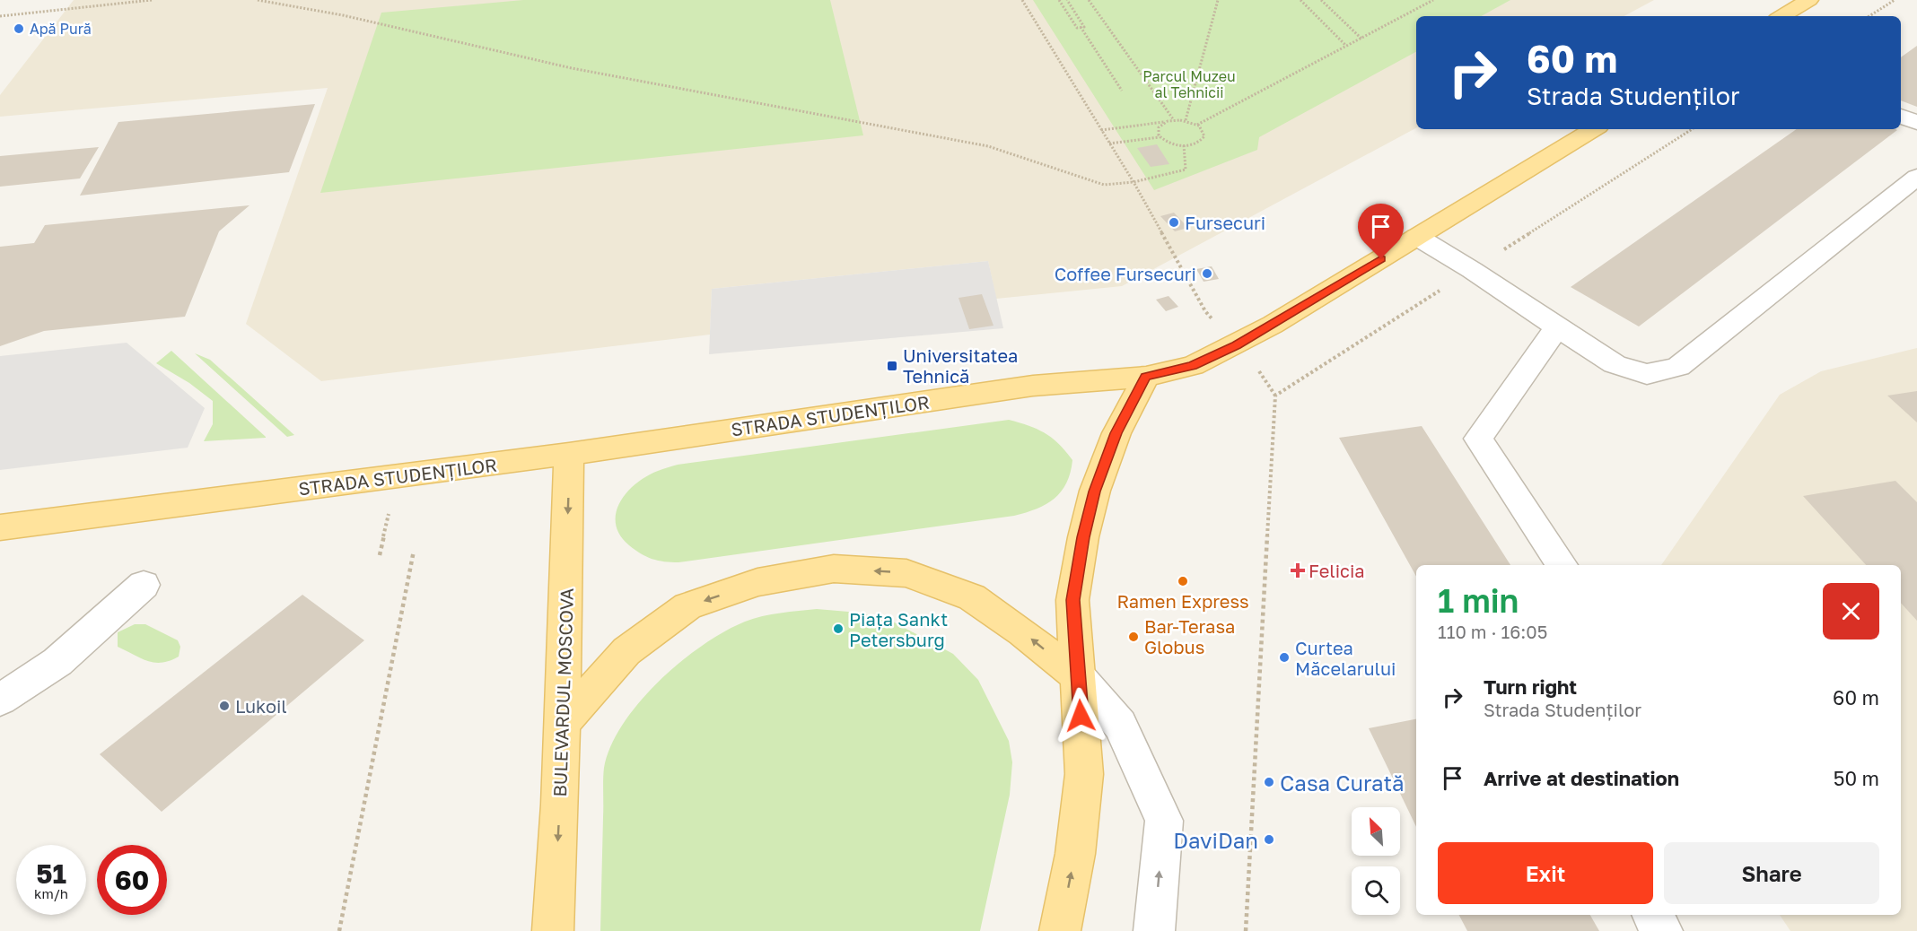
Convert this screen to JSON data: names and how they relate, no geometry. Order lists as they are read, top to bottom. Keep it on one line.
{"streets":{"main road":["STRADA STUDENȚILOR","BULEVARDUL MOSCOVA"]},"crossings":[["STRADA STUDENȚILOR","BULEVARDUL MOSCOVA"]],"one_way":["BULEVARDUL MOSCOVA"],"parks":["Parcul Muzeu al Tehnicii"],"places":{"other":["Apă Pură","Fursecuri","Coffee Fursecuri","Ramen Express","Piața Sankt Petersburg","Bar-Terasa Globus","Curtea Măcelarului","Lukoil","Casa Curată","DaviDan"],"transit":["Universitatea Tehnică"],"health":["Felicia"]},"north":"top left","page":{"turn":["60 m","Strada Studenților"],"heading":["1 min","110 m · 16:05"],"list":[{"name":"Turn right","note":"Strada Studenților","value":"60 m"},{"name":"Arrive at destination","value":"50 m"}],"buttons":["Exit","Share"],"speed":"51 km/h","limit":"60"}}
